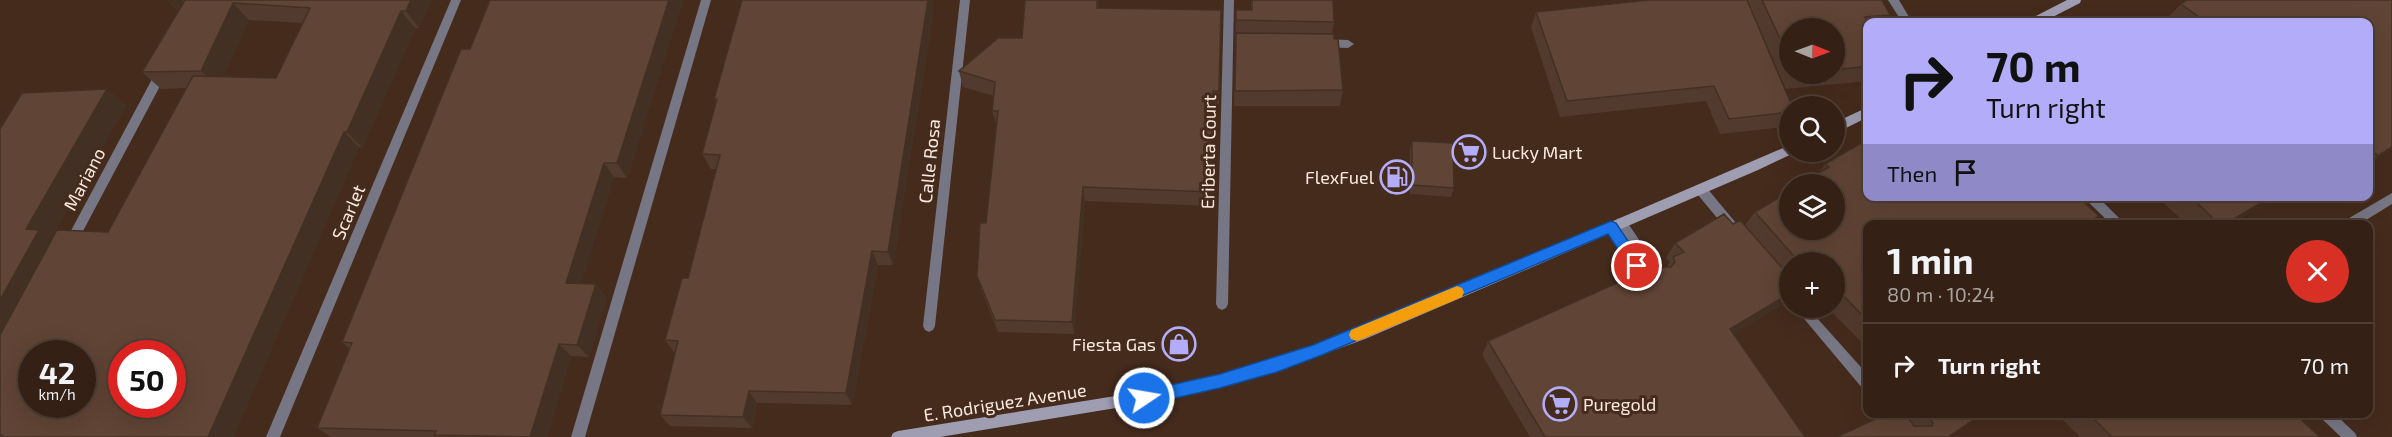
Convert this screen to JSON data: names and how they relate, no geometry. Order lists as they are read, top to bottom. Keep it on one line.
{"streets":{"main road":["E. Rodriguez Avenue"],"street":["Eriberta Court","Calle Rosa","Mariano","Scarlet"]},"places":{"supermarket":["Lucky Mart","Puregold"],"fuel station":["FlexFuel"],"shop":["Fiesta Gas"]},"north":"right","page":{"map_buttons":"+","turn":["70 m","Turn right"],"then":"Then","heading":["1 min","80 m · 10:24"],"list":[{"name":"Turn right","value":"70 m"}],"speed":"42 km/h","limit":"50"}}
